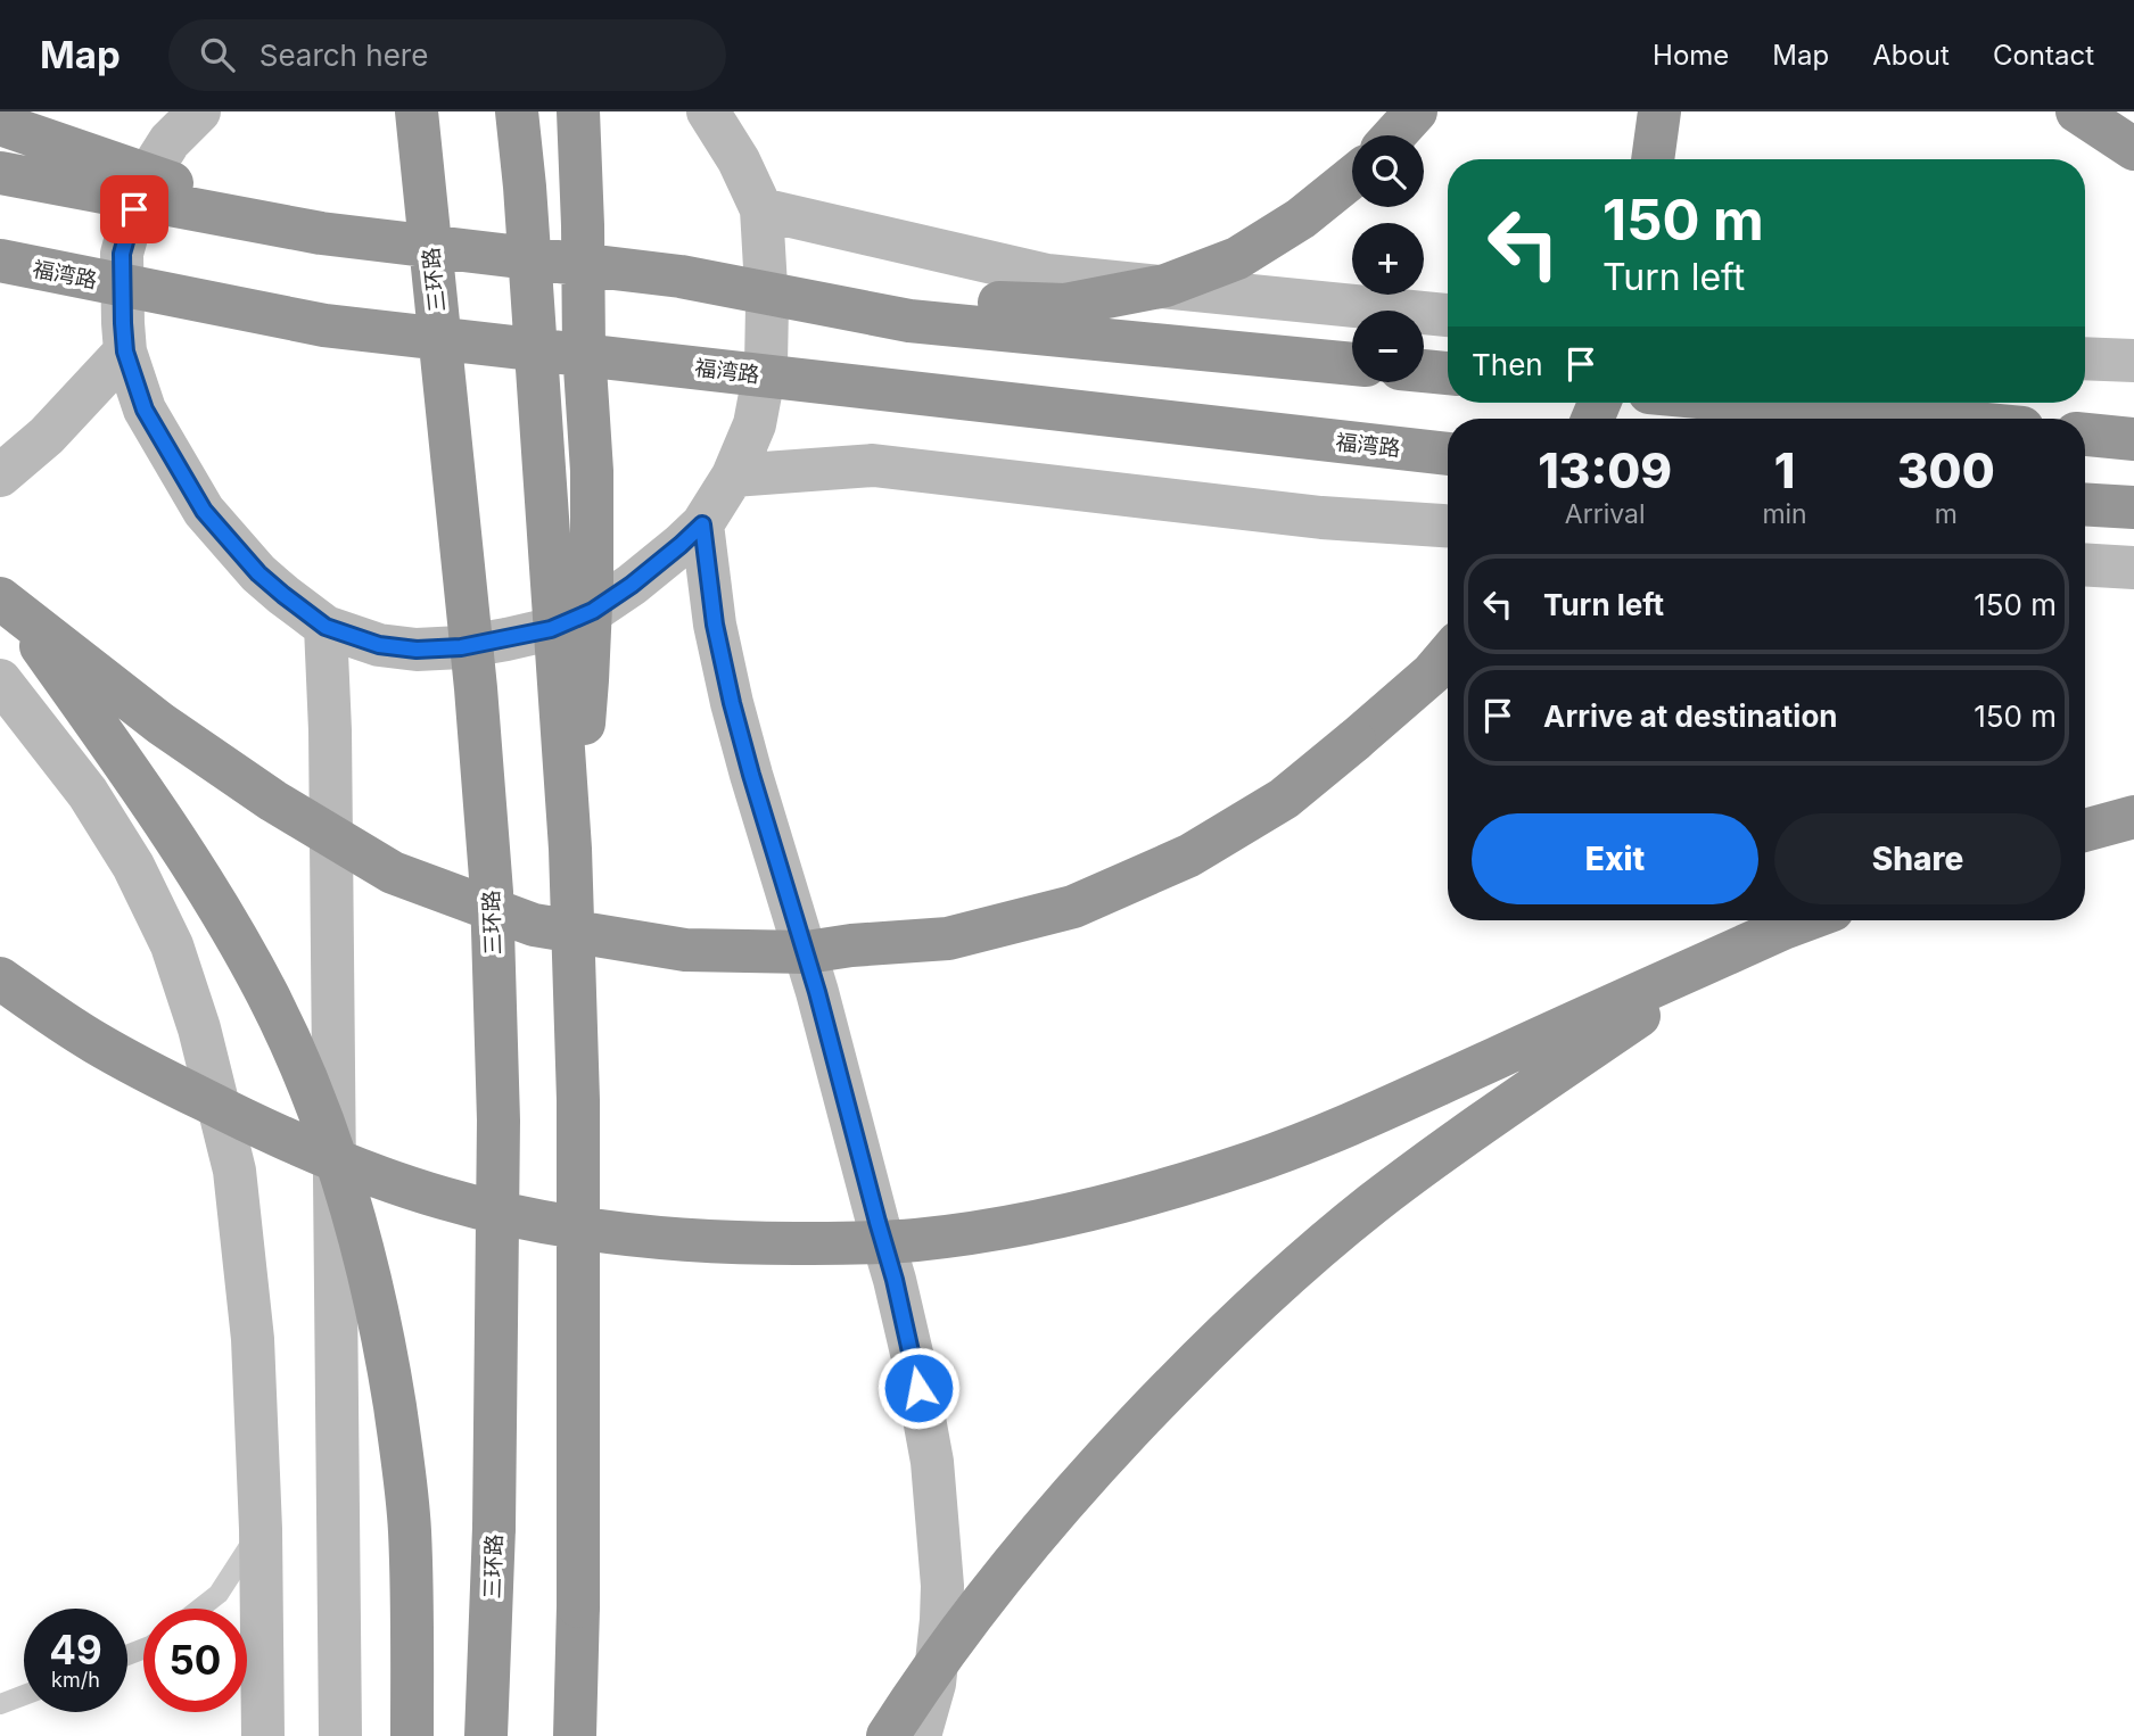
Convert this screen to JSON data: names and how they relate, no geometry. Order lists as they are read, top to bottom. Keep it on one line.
{"streets":{"highway":["福湾路","三环路"]},"page":{"header":"Map","search":"Search here","nav":["Home","Map","About","Contact"],"map_buttons":["+","−"],"turn":["150 m","Turn left"],"then":"Then","eta":["13:09","Arrival","1","min","300","m"],"list":[{"name":"Turn left","value":"150 m"},{"name":"Arrive at destination","value":"150 m"}],"buttons":["Exit","Share"],"speed":"49 km/h","limit":"50"}}
